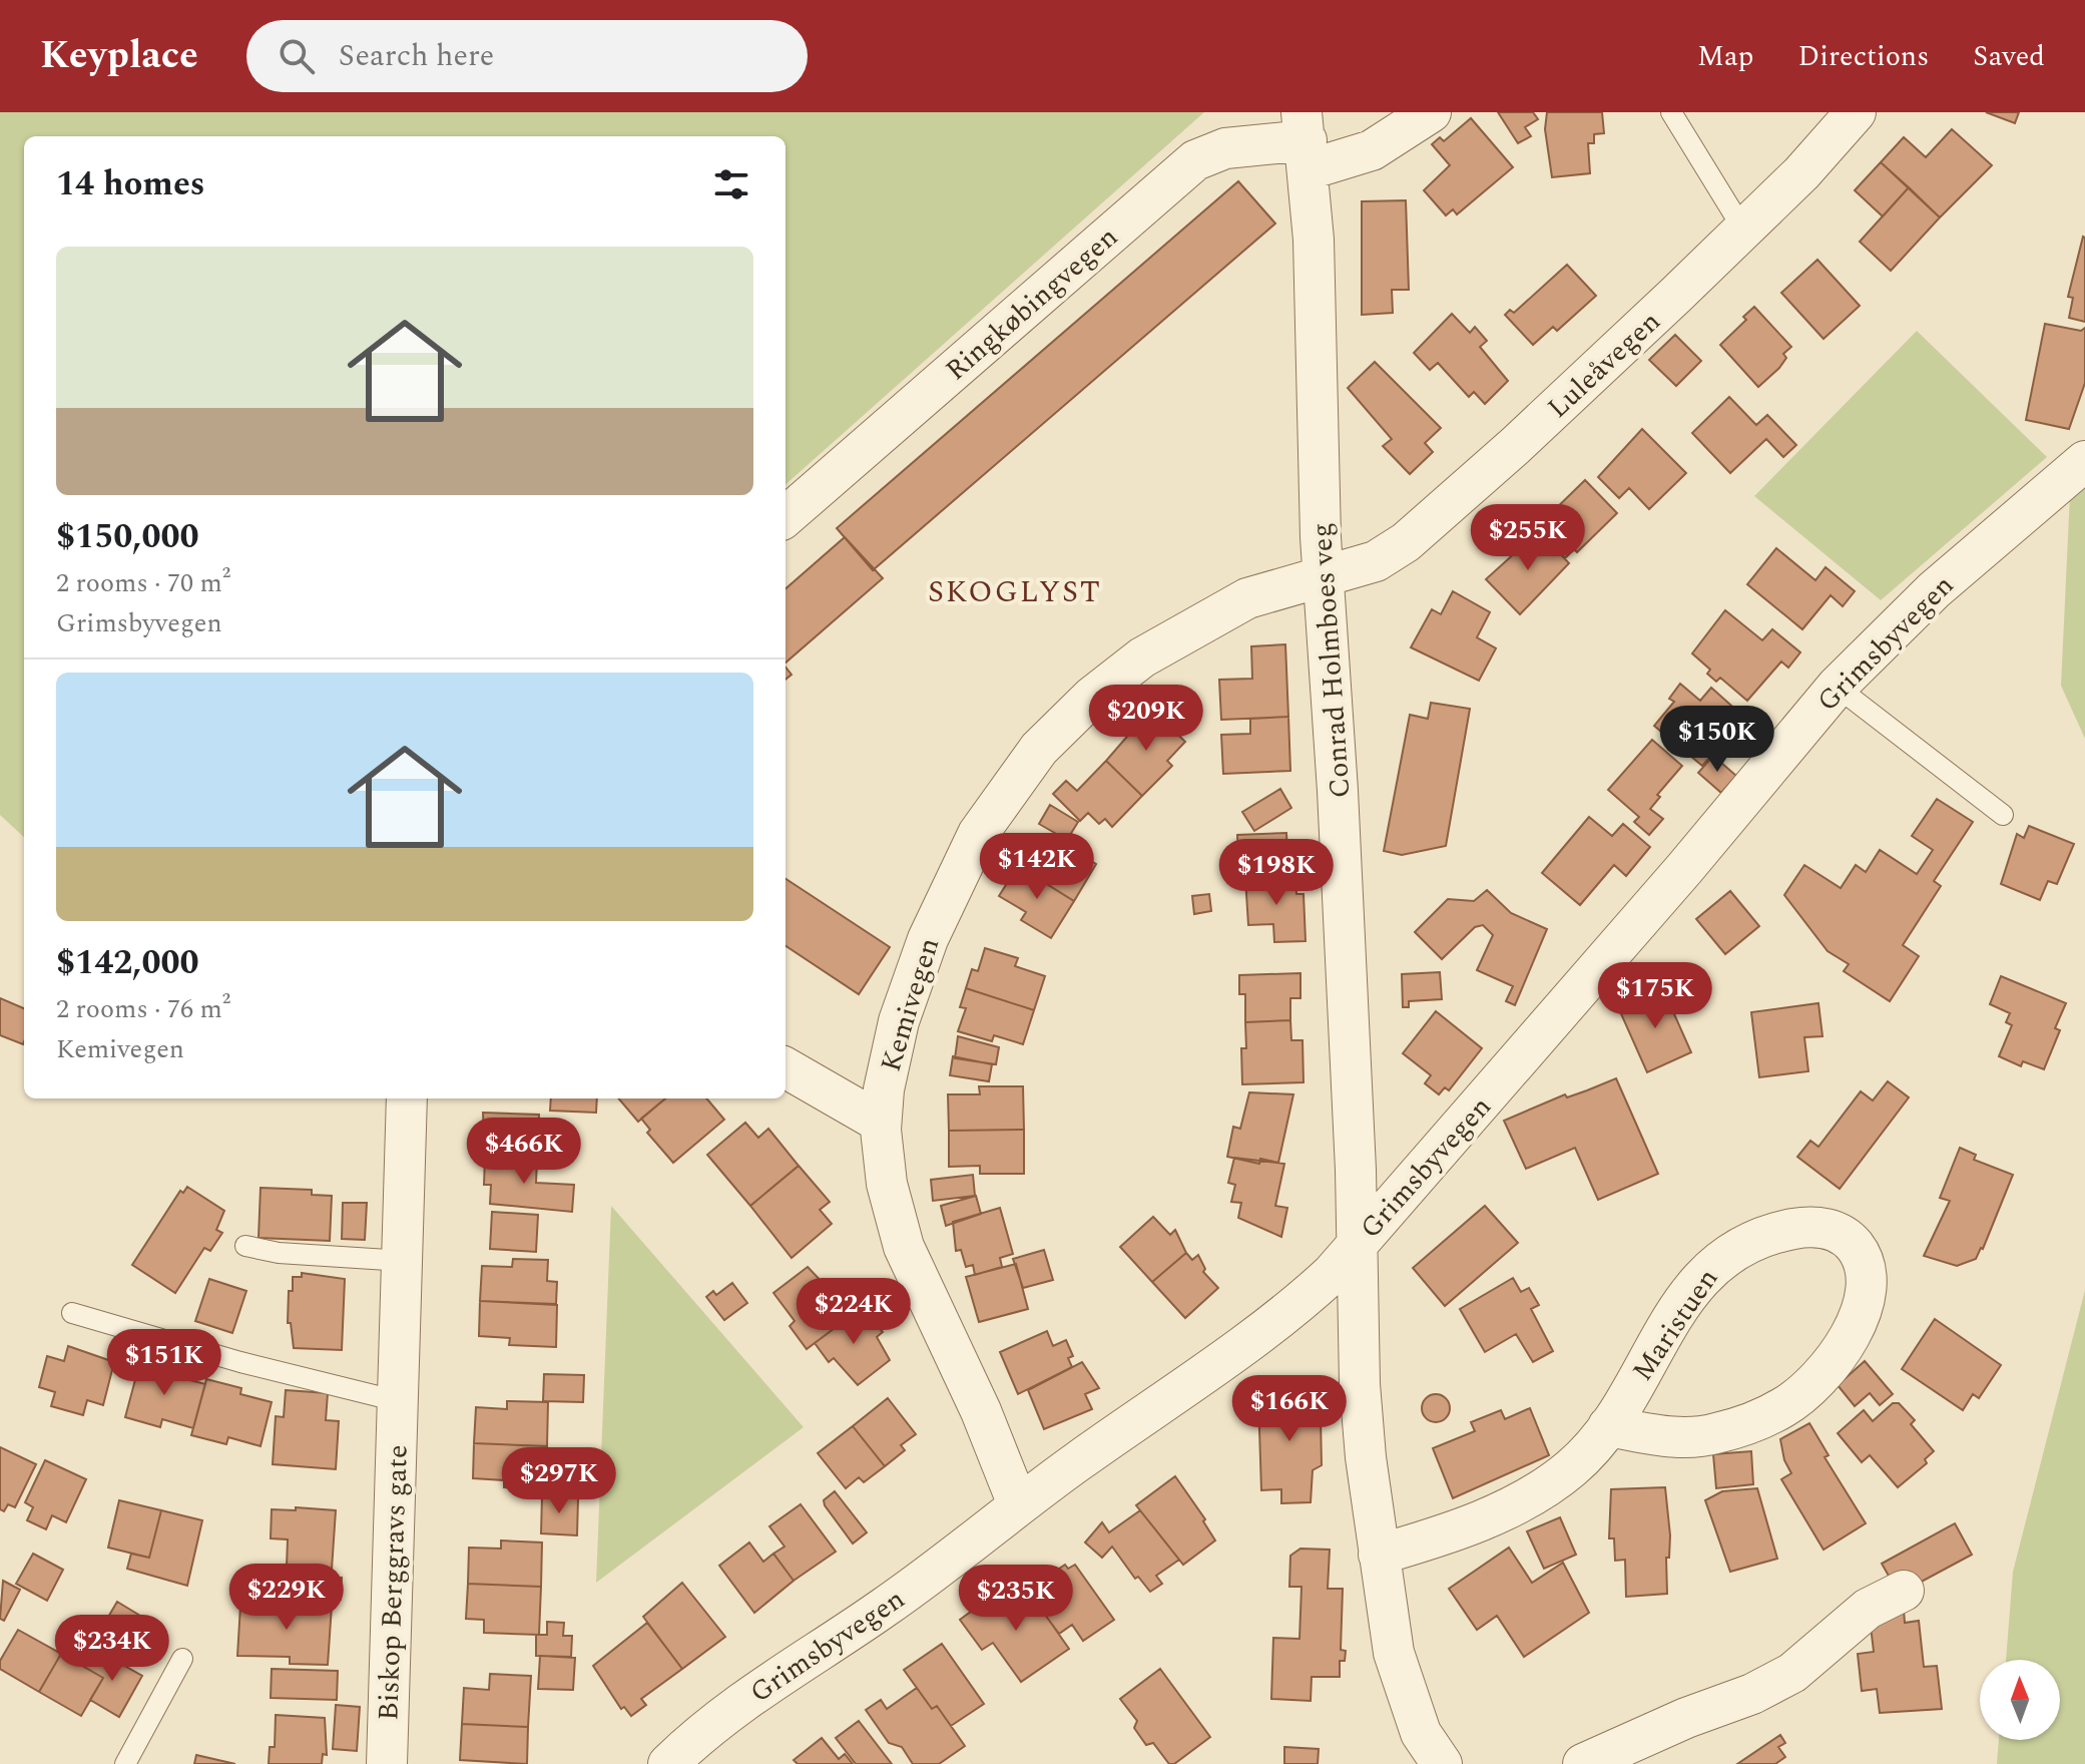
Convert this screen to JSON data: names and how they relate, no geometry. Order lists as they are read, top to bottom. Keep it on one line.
{"streets":{"street":["Ringkøbingvegen","Luleåvegen","Grimsbyvegen","Conrad Holmboes veg","Kemivegen","Maristuen","Biskop Berggravs gate"]},"crossings":[["Ringkøbingvegen","Conrad Holmboes veg"],["Luleåvegen","Conrad Holmboes veg"],["Luleåvegen","Kemivegen"],["Grimsbyvegen","Conrad Holmboes veg"],["Grimsbyvegen","Kemivegen"],["Conrad Holmboes veg","Kemivegen"],["Conrad Holmboes veg","Maristuen"]],"districts":["SKOGLYST"],"north":"top","page":{"header":"Keyplace","search":"Search here","nav":["Map","Directions","Saved"],"heading":"14 homes","list":[{"name":"$150,000","note":"2 rooms · 70 m² · Grimsbyvegen"},{"name":"$142,000","note":"2 rooms · 76 m² · Kemivegen"}],"price":["$255K","$209K","$150K","$142K","$198K","$175K","$466K","$224K","$151K","$166K","$297K","$229K","$235K","$234K"]}}
